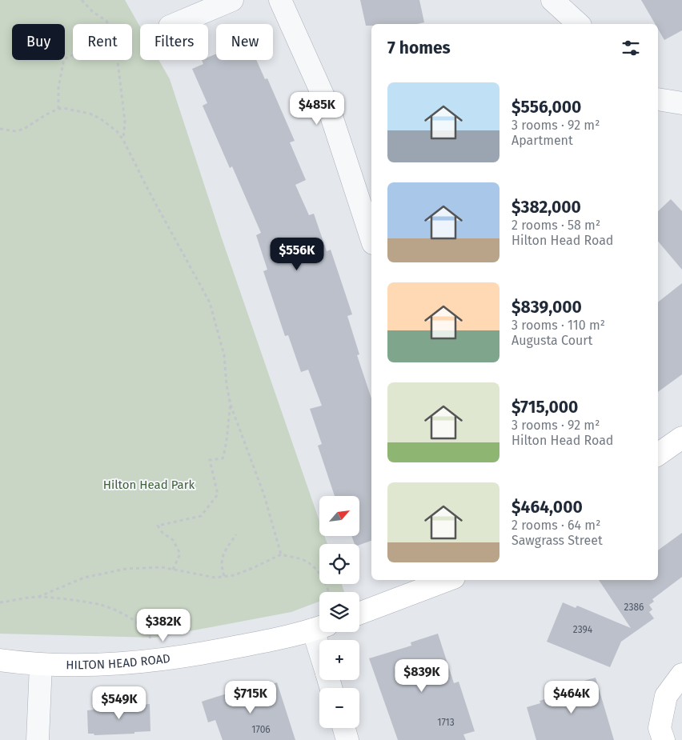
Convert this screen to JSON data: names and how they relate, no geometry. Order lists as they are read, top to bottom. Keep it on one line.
{"streets":{"street":["HILTON HEAD ROAD"]},"parks":["Hilton Head Park"],"house_numbers":["2386","2394","1713","1706"],"north":"top right","page":{"chip":["Buy","Rent","Filters","New"],"heading":"7 homes","list":[{"name":"$556,000","note":"3 rooms · 92 m² · Apartment"},{"name":"$382,000","note":"2 rooms · 58 m² · Hilton Head Road"},{"name":"$839,000","note":"3 rooms · 110 m² · Augusta Court"},{"name":"$715,000","note":"3 rooms · 92 m² · Hilton Head Road"},{"name":"$464,000","note":"2 rooms · 64 m² · Sawgrass Street"}],"price":["$485K","$556K","$382K","$839K","$715K","$464K","$549K"],"map_buttons":["+","−"]}}
